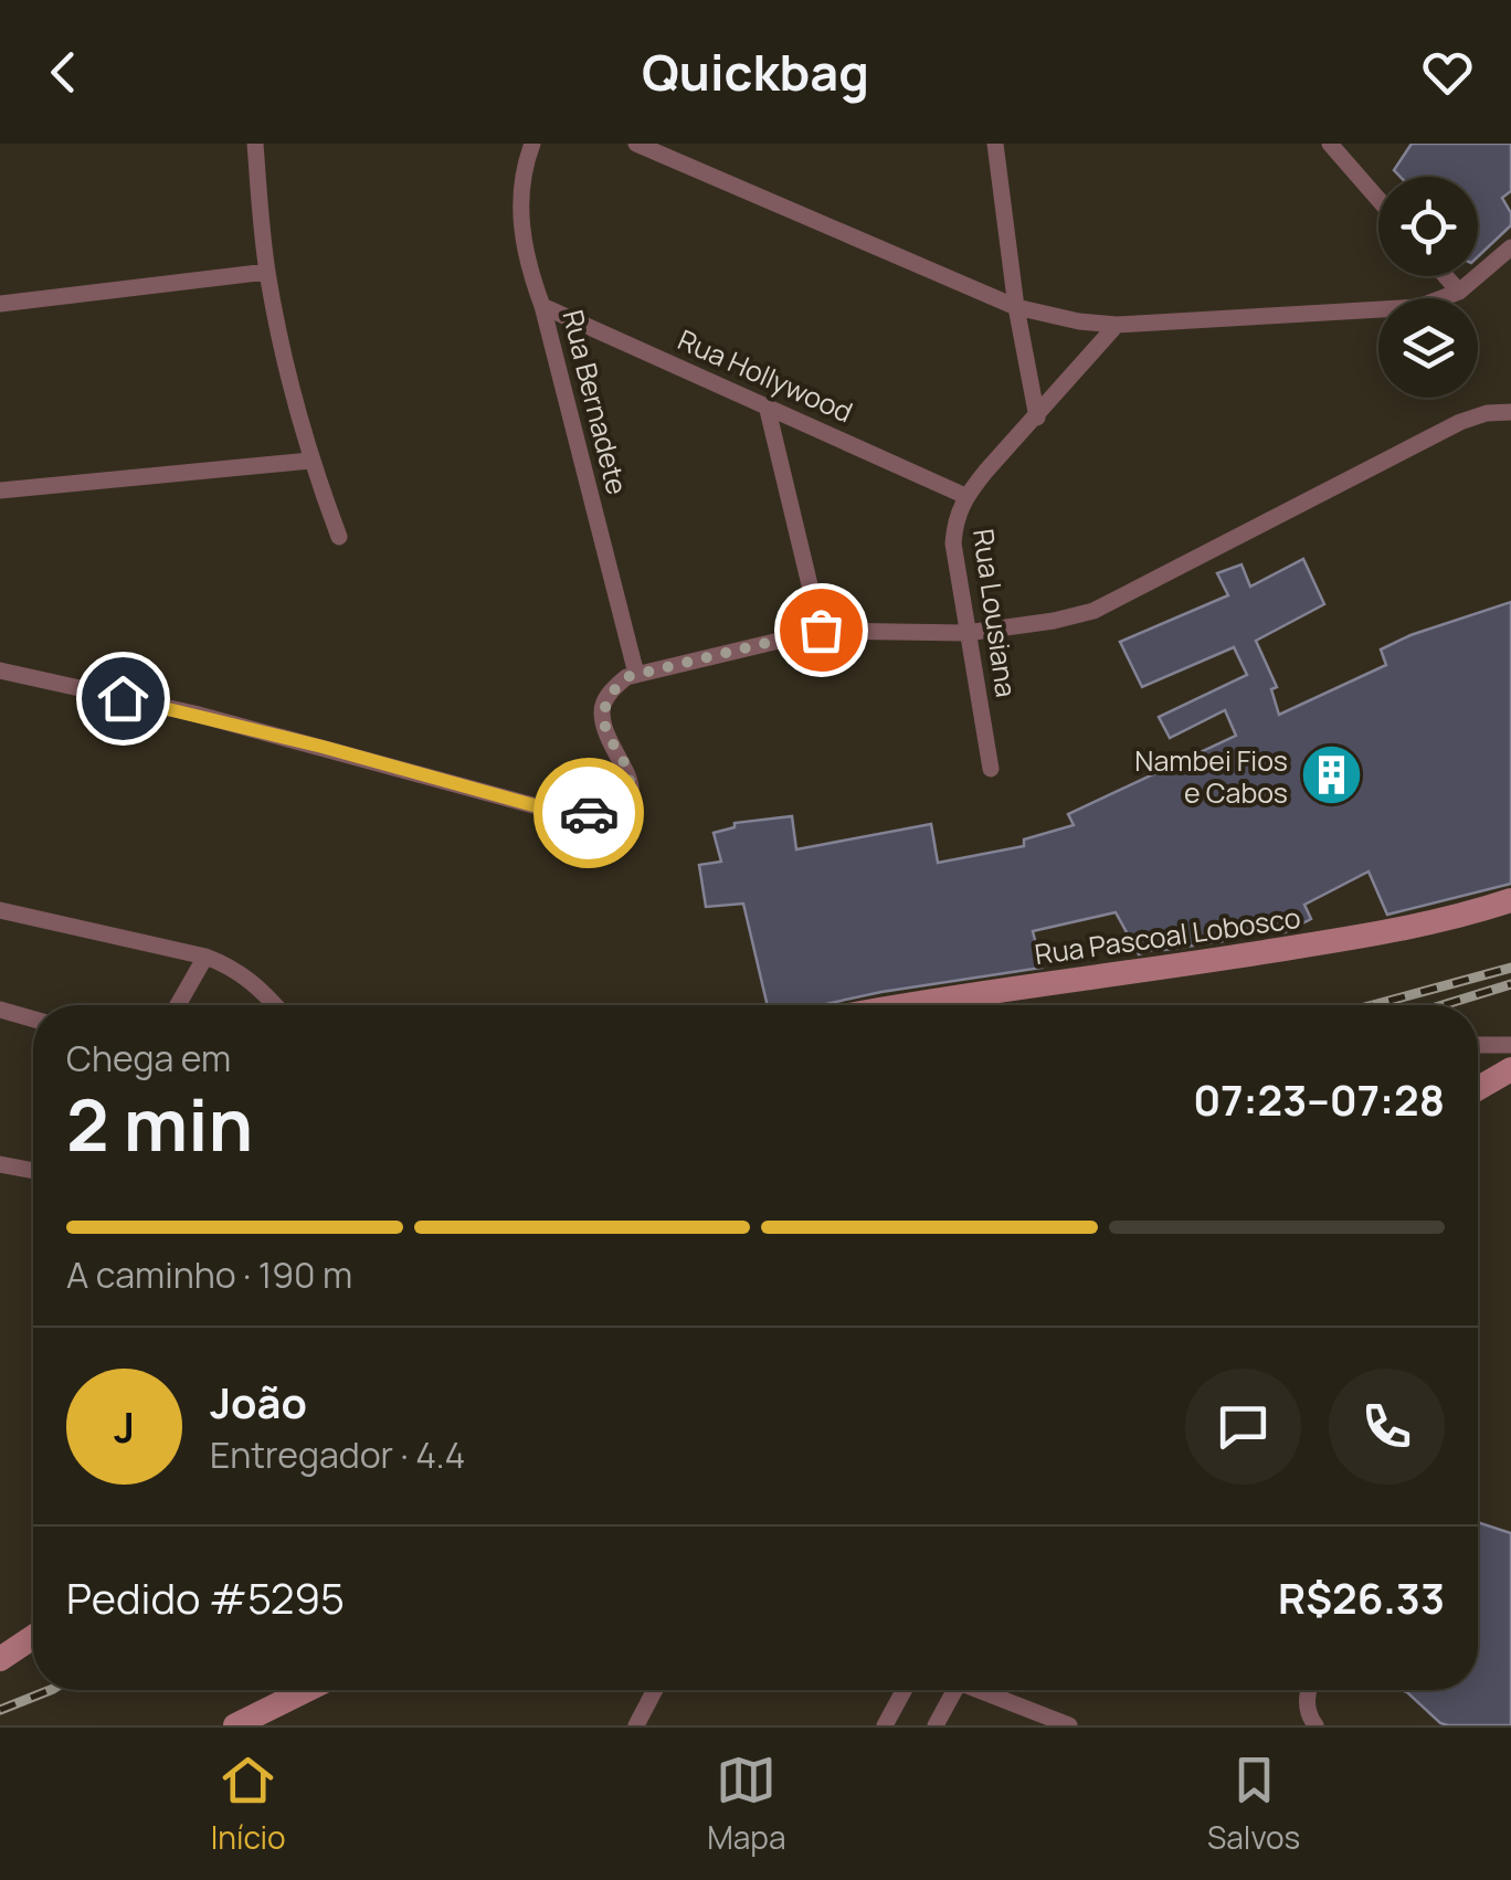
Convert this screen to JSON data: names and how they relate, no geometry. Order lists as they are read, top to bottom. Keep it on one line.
{"streets":{"main road":["Rua Pascoal Lobosco"],"street":["Rua Hollywood","Rua Bernadete","Rua Lousiana"]},"crossings":[["Rua Hollywood","Rua Bernadete"],["Rua Hollywood","Rua Lousiana"]],"places":{"building":["Nambei Fios e Cabos"]},"page":{"header":"Quickbag","heading":["2 min","Chega em","07:23–07:28"],"panel":["João","Entregador · 4.4","Pedido #5295","R$26.33"],"bar":"A caminho · 190 m","round":"J","tabs":["Início","Mapa","Salvos"]}}
